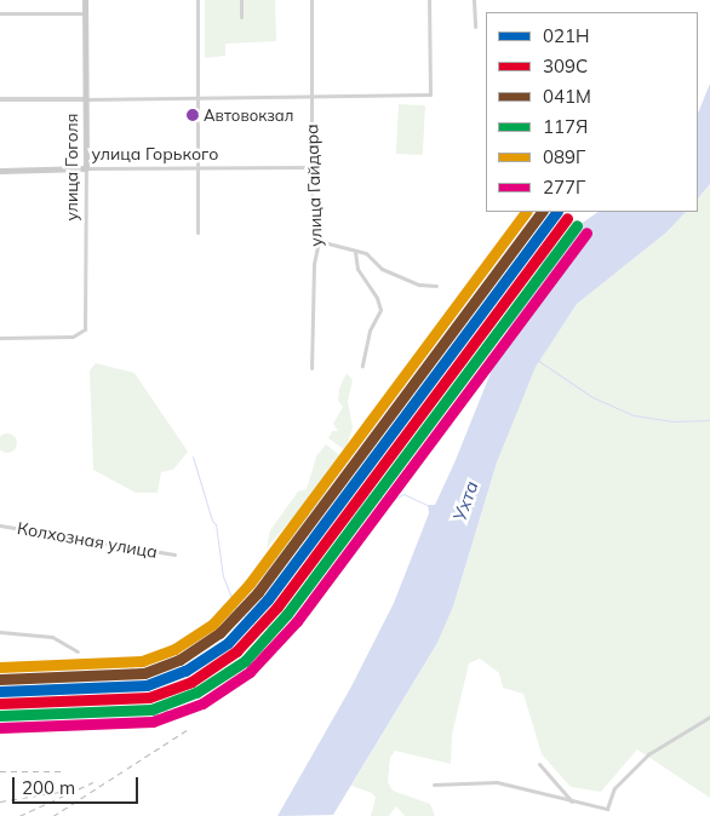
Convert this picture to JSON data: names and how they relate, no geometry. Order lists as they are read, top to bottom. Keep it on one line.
{"streets":{"main road":["улица Горького","улица Гоголя"],"street":["улица Гайдара","Колхозная улица"]},"crossings":[["улица Горького","улица Гоголя"],["улица Горького","улица Гайдара"]],"water":["Ухта"],"places":["Автовокзал"],"lines":["transit line 021Н","transit line 041М","transit line 089Г","transit line 309С","transit line 117Я","transit line 277Г"],"legend":["021Н","309С","041М","117Я","089Г","277Г"],"scale_bar":"200 m"}
